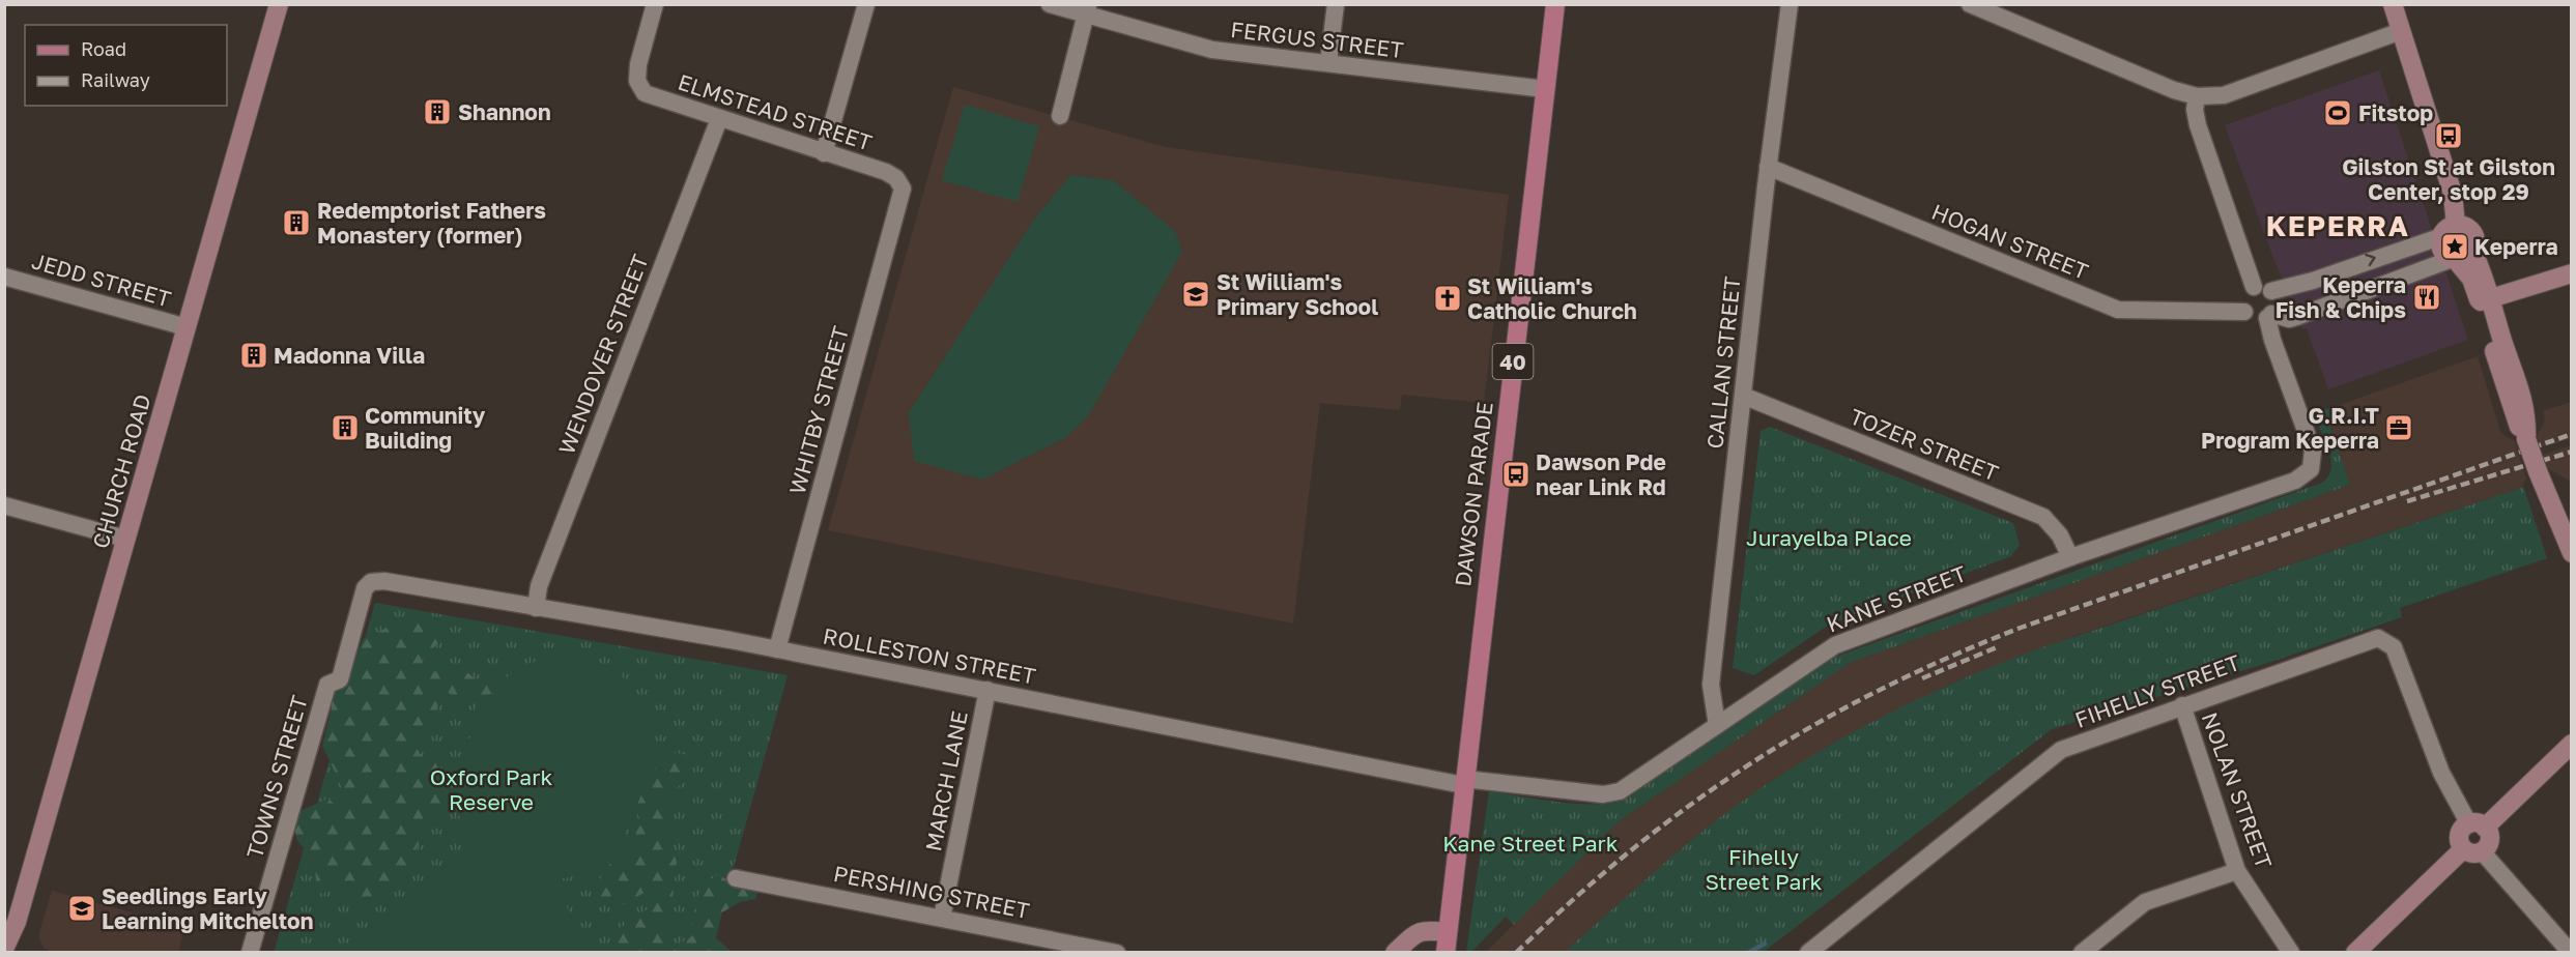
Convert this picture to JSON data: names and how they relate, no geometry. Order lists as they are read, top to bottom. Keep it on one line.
{"streets":{"main road":["40","DAWSON PARADE"],"street":["FERGUS STREET","ELMSTEAD STREET","HOGAN STREET","JEDD STREET","WENDOVER STREET","CALLAN STREET","WHITBY STREET","TOZER STREET","CHURCH ROAD","KANE STREET","ROLLESTON STREET","FIHELLY STREET","TOWNS STREET","MARCH LANE","NOLAN STREET","PERSHING STREET"]},"crossings":[["FERGUS STREET","DAWSON PARADE"],["ELMSTEAD STREET","WENDOVER STREET"],["ELMSTEAD STREET","WHITBY STREET"],["HOGAN STREET","CALLAN STREET"],["HOGAN STREET","KANE STREET"],["JEDD STREET","CHURCH ROAD"],["WENDOVER STREET","ROLLESTON STREET"],["CALLAN STREET","TOZER STREET"],["CALLAN STREET","KANE STREET"],["WHITBY STREET","ROLLESTON STREET"],["TOZER STREET","KANE STREET"],["DAWSON PARADE","KANE STREET"],["DAWSON PARADE","ROLLESTON STREET"],["KANE STREET","ROLLESTON STREET"],["ROLLESTON STREET","TOWNS STREET"],["ROLLESTON STREET","MARCH LANE"],["FIHELLY STREET","NOLAN STREET"],["MARCH LANE","PERSHING STREET"]],"districts":["KEPERRA"],"parks":["Jurayelba Place","Oxford Park Reserve","Kane Street Park","Fihelly Street Park"],"places":{"building":["Shannon","Redemptorist Fathers Monastery (former)","Madonna Villa","Community Building"],"sports":["Fitstop"],"bus stop":["Gilston St at Gilston Center, stop 29","Dawson Pde near Link Rd"],"place":["Keperra"],"school or university":["St William's Primary School","Seedlings Early Learning Mitchelton"],"restaurant":["Keperra Fish & Chips"],"church":["St William's Catholic Church"],"office":["G.R.I.T Program Keperra"]},"legend":["Road","Railway"]}
